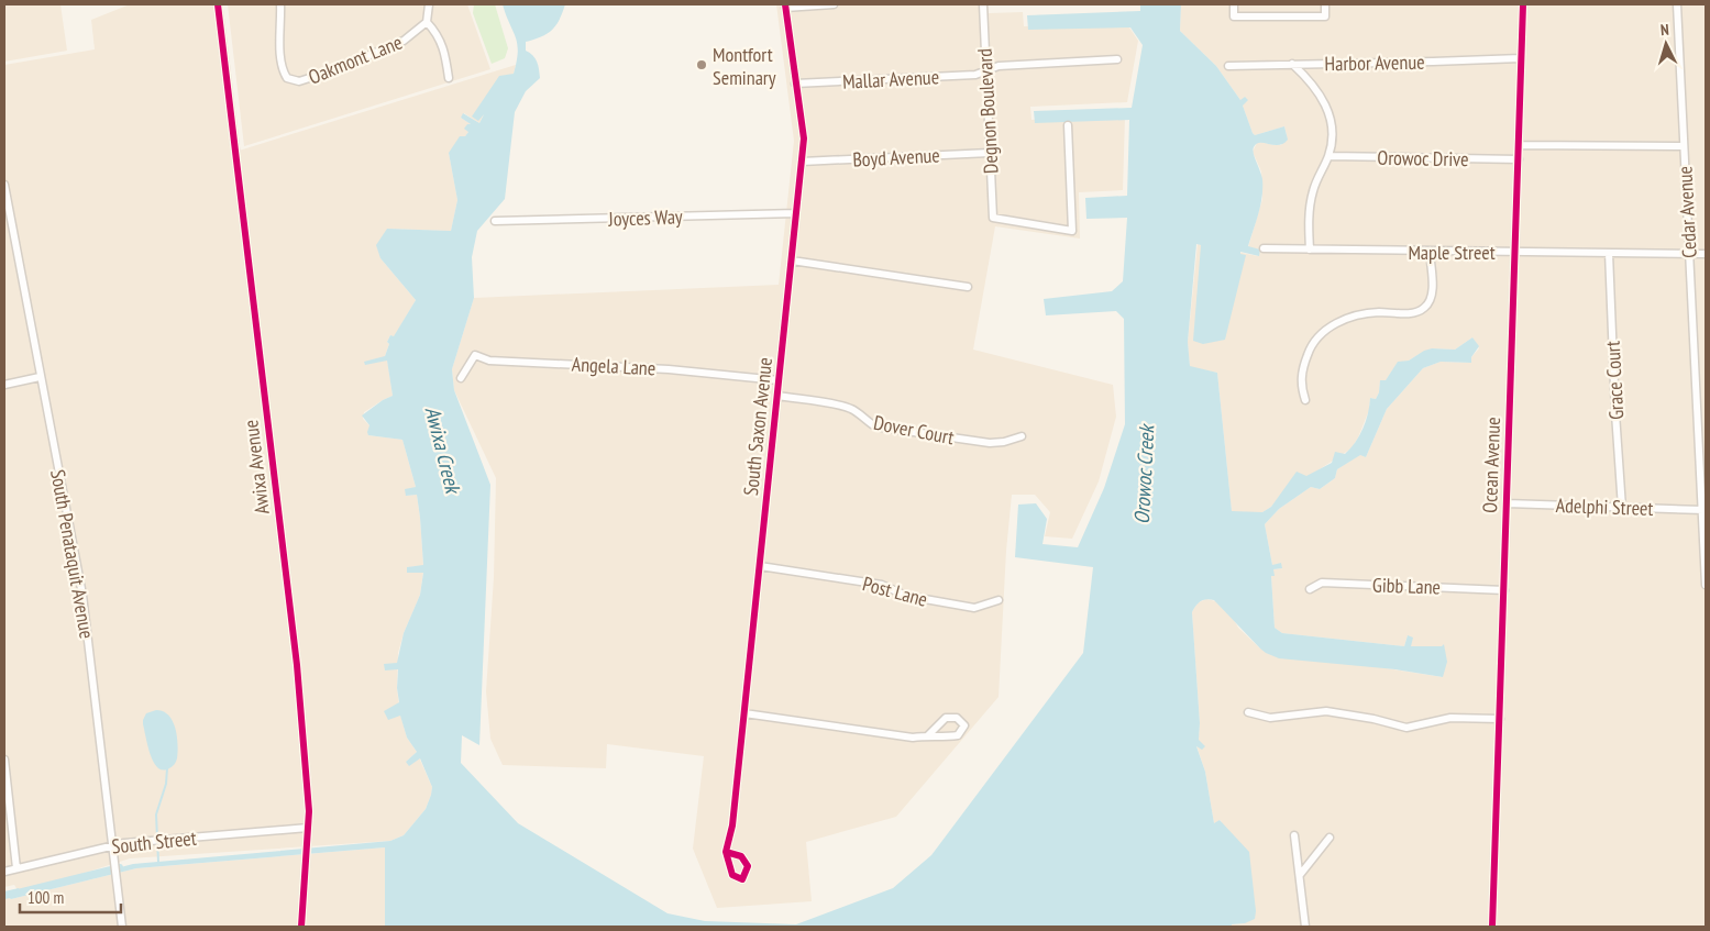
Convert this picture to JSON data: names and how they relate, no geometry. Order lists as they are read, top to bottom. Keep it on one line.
{"streets":{"street":["Oakmont Lane","Harbor Avenue","Mallar Avenue","Degnon Boulevard","Boyd Avenue","Orowoc Drive","Cedar Avenue","Joyces Way","Maple Street","Angela Lane","Grace Court","South Saxon Avenue","Dover Court","Ocean Avenue","Awixa Avenue","Adelphi Street","South Penataquit Avenue","Gibb Lane","Post Lane","South Street"]},"crossings":[["Harbor Avenue","Ocean Avenue"],["Mallar Avenue","Degnon Boulevard"],["Mallar Avenue","South Saxon Avenue"],["Degnon Boulevard","Boyd Avenue"],["Boyd Avenue","South Saxon Avenue"],["Orowoc Drive","Ocean Avenue"],["Cedar Avenue","Maple Street"],["Cedar Avenue","Adelphi Street"],["Joyces Way","South Saxon Avenue"],["Maple Street","Grace Court"],["Maple Street","Ocean Avenue"],["Angela Lane","South Saxon Avenue"],["Grace Court","Adelphi Street"],["South Saxon Avenue","Dover Court"],["South Saxon Avenue","Post Lane"],["Ocean Avenue","Adelphi Street"],["Ocean Avenue","Gibb Lane"],["Awixa Avenue","South Street"],["South Penataquit Avenue","South Street"]],"water":["Awixa Creek","Orowoc Creek"],"places":["Montfort Seminary"],"scale_bar":"100 m","north":"top"}
